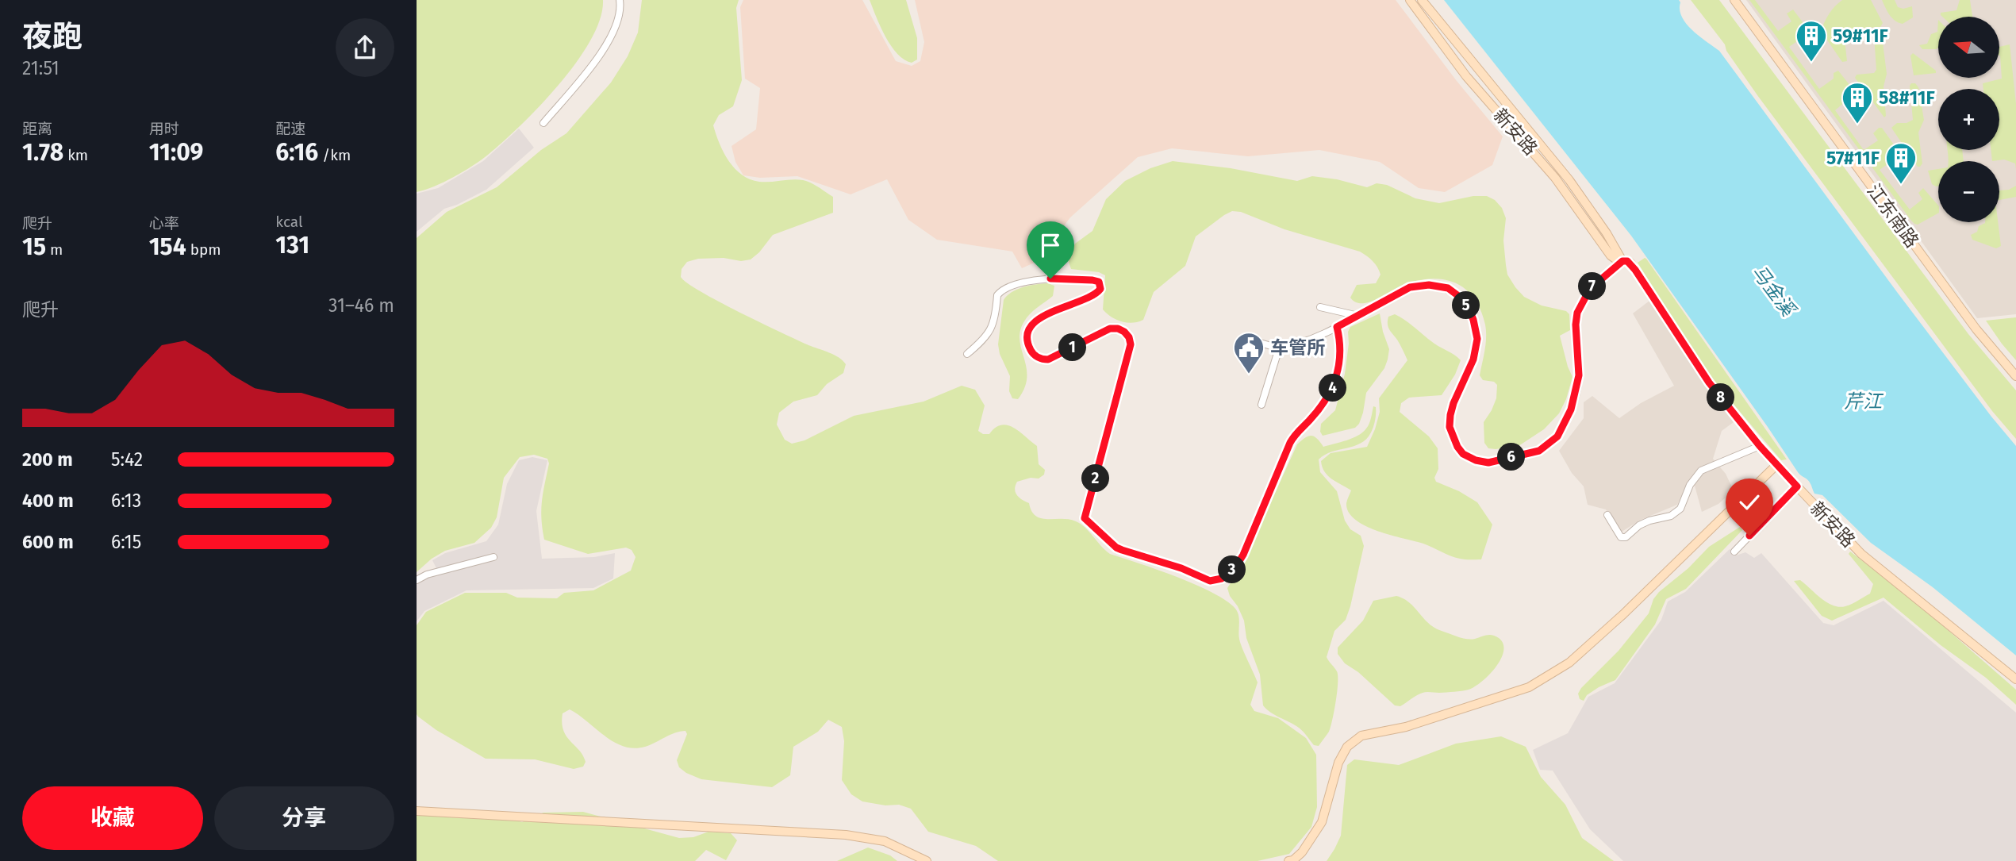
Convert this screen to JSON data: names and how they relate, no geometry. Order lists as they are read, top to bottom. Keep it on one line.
{"streets":{"street":["新安路","江东南路"]},"water":["马金溪","芹江"],"places":{"building":["59#11F","58#11F","57#11F"],"public building":["车管所"]},"north":"left","page":{"heading":["夜跑","21:51"],"map_buttons":["+","−"],"stats":[["距离","1.78 km"],["用时","11:09"],["配速","6:16 /km"],["爬升","15 m"],["心率","154 bpm"],["kcal","131"]],"pins":["7","5","1","4","8","6","2","3"],"chart":["爬升","31–46 m"],"list":[{"name":"200 m","note":"5:42"},{"name":"400 m","note":"6:13"},{"name":"600 m","note":"6:15"}],"buttons":["收藏","分享"]}}
